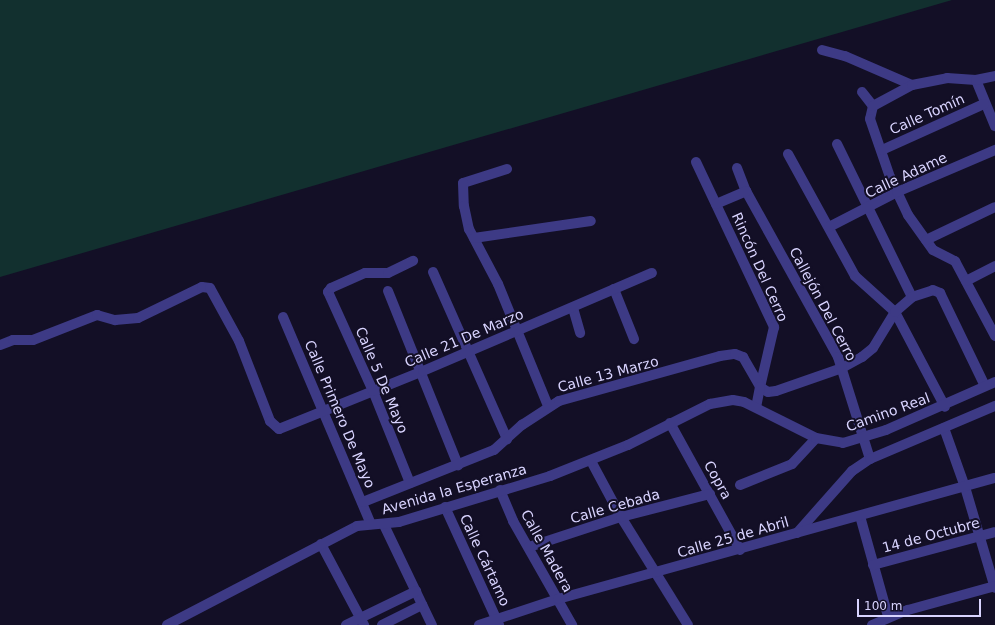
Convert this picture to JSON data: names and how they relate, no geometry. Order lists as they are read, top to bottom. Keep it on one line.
{"streets":{"street":["Calle Tomín","Calle Adame","Rincón Del Cerro","Callejón Del Cerro","Calle 21 De Marzo","Calle 13 Marzo","Calle 5 De Mayo","Camino Real","Calle Primero De Mayo","Copra","Avenida la Esperanza","Calle Cebada","14 de Octubre","Calle 25 de Abril","Calle Madera","Calle Cártamo"]},"crossings":[["Rincón Del Cerro","Calle 13 Marzo"],["Callejón Del Cerro","Camino Real"],["Calle 21 De Marzo","Calle 5 De Mayo"],["Calle 21 De Marzo","Calle Primero De Mayo"],["Calle 13 Marzo","Calle 5 De Mayo"],["Calle 13 Marzo","Calle Primero De Mayo"],["Camino Real","Avenida la Esperanza"],["Calle Primero De Mayo","Avenida la Esperanza"],["Copra","Avenida la Esperanza"],["Copra","Calle Cebada"],["Copra","Calle 25 de Abril"],["Avenida la Esperanza","Calle Madera"],["Avenida la Esperanza","Calle Cártamo"],["Calle Cebada","Calle Madera"],["Calle 25 de Abril","Calle Madera"],["Calle 25 de Abril","Calle Cártamo"]],"scale_bar":"100 m"}
